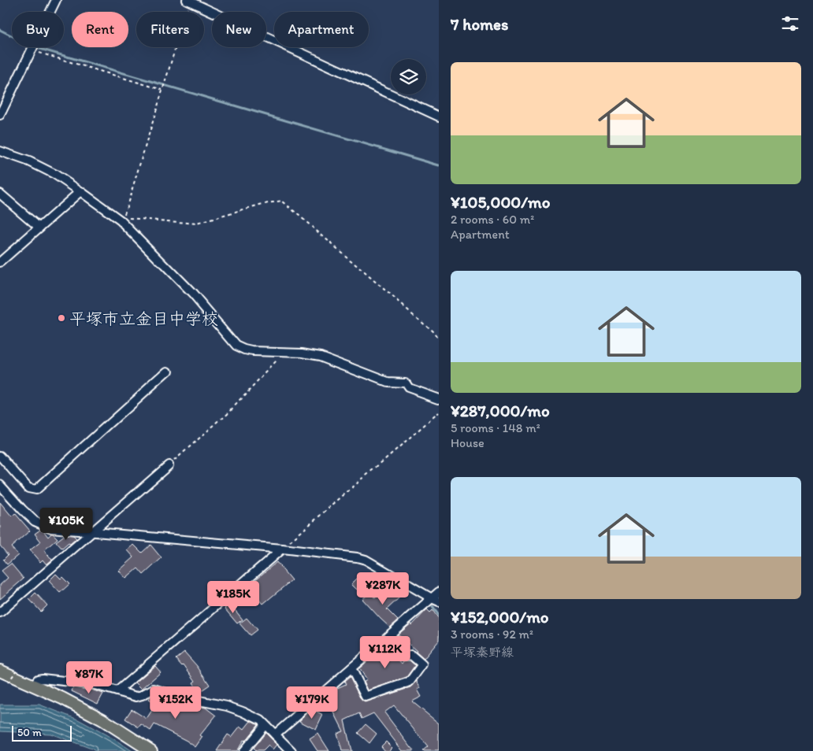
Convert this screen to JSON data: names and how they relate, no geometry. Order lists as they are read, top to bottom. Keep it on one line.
{"places":["平塚市立金目中学校"],"scale_bar":"50 m","page":{"heading":"7 homes","chip":["Buy","Rent","Filters","New","Apartment"],"list":[{"name":"¥105,000/mo","note":"2 rooms · 60 m² · Apartment"},{"name":"¥287,000/mo","note":"5 rooms · 148 m² · House"},{"name":"¥152,000/mo","note":"3 rooms · 92 m² · 平塚秦野線"}],"price":["¥105K","¥287K","¥185K","¥112K","¥87K","¥152K","¥179K"],"scale":"50 m"}}
